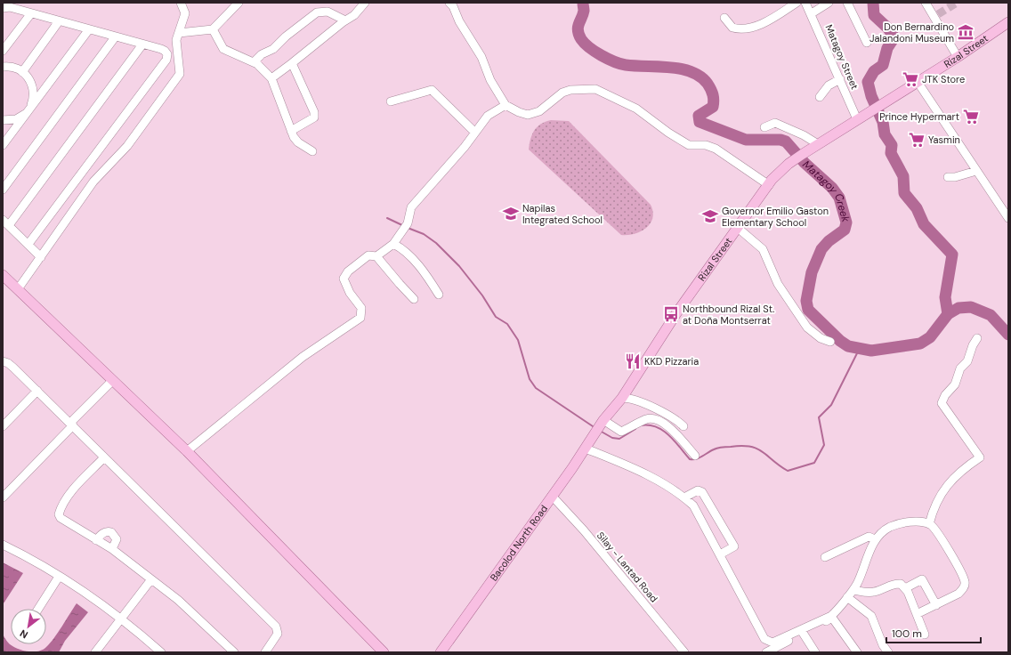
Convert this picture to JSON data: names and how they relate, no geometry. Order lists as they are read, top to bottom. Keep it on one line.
{"streets":{"main road":["Rizal Street","Bacolod North Road"],"street":["Matagoy Street","Silay - Lantad Road"]},"crossings":[["Rizal Street","Matagoy Street"],["Rizal Street","Bacolod North Road"],["Bacolod North Road","Silay - Lantad Road"]],"water":["Matagoy Creek"],"places":{"museum":["Don Bernardino Jalandoni Museum"],"supermarket":["JTK Store","Prince Hypermart","Yasmin"],"school or university":["Napilas Integrated School","Governor Emilio Gaston Elementary School"],"bus stop":["Northbound Rizal St. at Doña Montserrat"],"restaurant":["KKD Pizzaria"]},"scale_bar":"100 m","north":"bottom left"}
